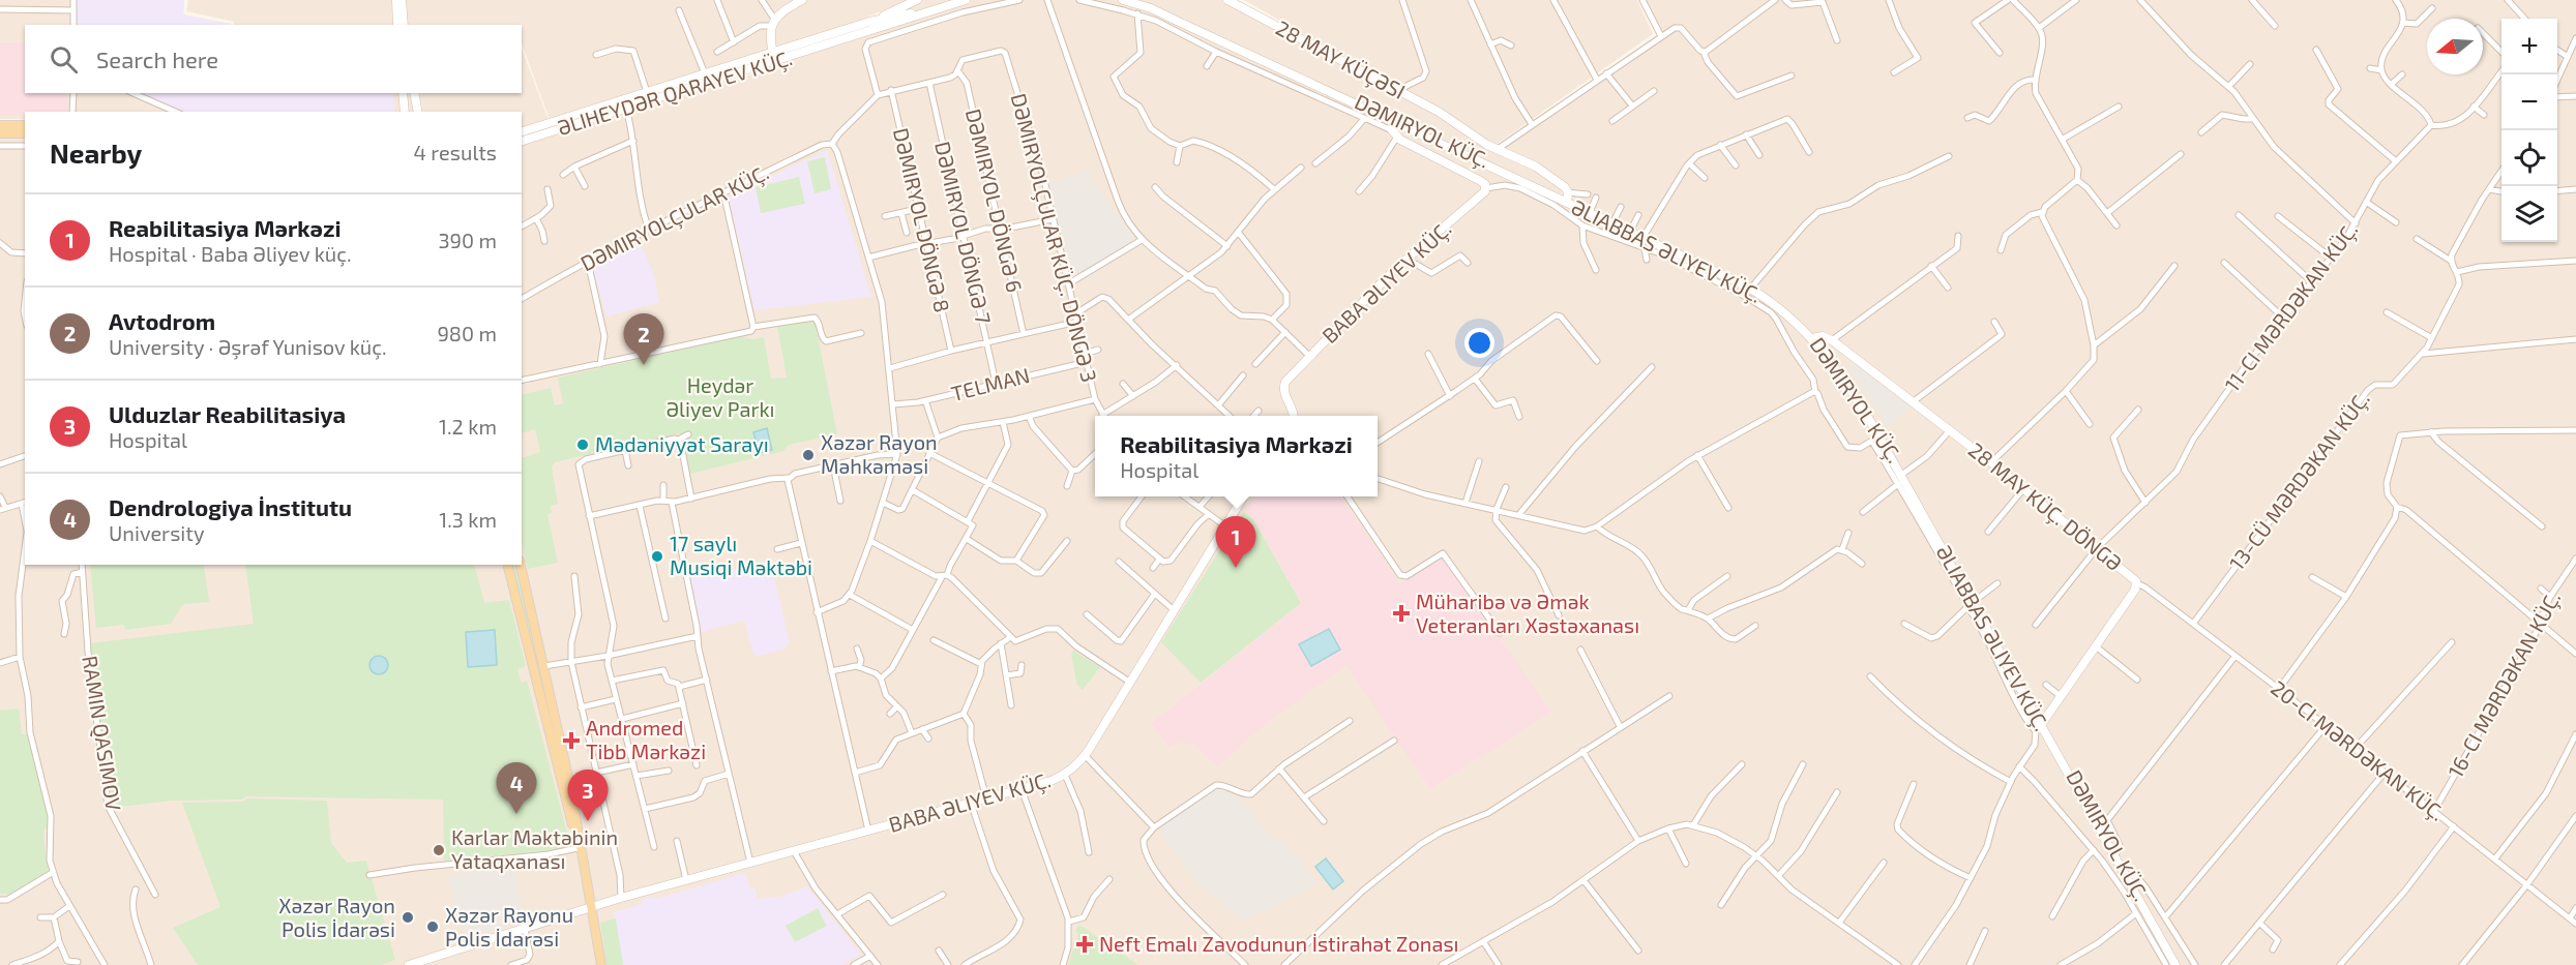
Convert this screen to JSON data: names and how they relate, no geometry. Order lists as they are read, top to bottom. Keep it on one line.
{"streets":{"main road":["28 MAY KÜÇƏSI","ƏLIHEYDƏR QARAYEV KÜÇ.","DƏMIRYOL KÜÇ.","ƏLIABBAS ƏLIYEV KÜÇ.","BABA ƏLIYEV KÜÇ.","28 MAY KÜÇ. DÖNGƏ"],"street":["DƏMIRYOL DÖNGƏ 6","DƏMIRYOLÇULAR KÜÇ.","DƏMIRYOL DÖNGƏ 8","DƏMIRYOL DÖNGƏ 7","DƏMIRYOLÇULAR KÜÇ. DÖNGƏ 3","11-CI MƏRDƏKAN KÜÇ.","TELMAN","13-CÜ MƏRDƏKAN KÜÇ.","20-CI MƏRDƏKAN KÜÇ."]},"crossings":[["28 MAY KÜÇƏSI","DƏMIRYOL KÜÇ."],["28 MAY KÜÇƏSI","ƏLIABBAS ƏLIYEV KÜÇ."],["DƏMIRYOL KÜÇ.","ƏLIABBAS ƏLIYEV KÜÇ."],["DƏMIRYOL KÜÇ.","BABA ƏLIYEV KÜÇ."],["DƏMIRYOL KÜÇ.","28 MAY KÜÇ. DÖNGƏ"],["DƏMIRYOL DÖNGƏ 6","DƏMIRYOLÇULAR KÜÇ. DÖNGƏ 3"],["DƏMIRYOL DÖNGƏ 7","TELMAN"],["DƏMIRYOLÇULAR KÜÇ. DÖNGƏ 3","TELMAN"],["ƏLIABBAS ƏLIYEV KÜÇ.","28 MAY KÜÇ. DÖNGƏ"],["11-CI MƏRDƏKAN KÜÇ.","28 MAY KÜÇ. DÖNGƏ"],["13-CÜ MƏRDƏKAN KÜÇ.","20-CI MƏRDƏKAN KÜÇ."],["28 MAY KÜÇ. DÖNGƏ","20-CI MƏRDƏKAN KÜÇ."]],"parks":["Heydər Əliyev Parkı"],"places":{"other":["Mədəniyyət Sarayı","Xəzər Rayon Məhkəməsi","17 saylı Musiqi Məktəbi","Karlar Məktəbinin Yataqxanası","Xəzər Rayon Polis İdarəsi","Xəzər Rayonu Polis İdarəsi"],"health":["Müharibə və Əmək Veteranları Xəstəxanası","Andromed Tibb Mərkəzi","Neft Emalı Zavodunun İstirahət Zonası"]},"north":"left","page":{"map_buttons":["+","−"],"search":"Search here","heading":["Nearby","4 results"],"list":[{"mark":"1","name":"Reabilitasiya Mərkəzi","note":"Hospital · Baba Əliyev küç.","value":"390 m"},{"mark":"2","name":"Avtodrom","note":"University · Əşrəf Yunisov küç.","value":"980 m"},{"mark":"3","name":"Ulduzlar Reabilitasiya","note":"Hospital","value":"1.2 km"},{"mark":"4","name":"Dendrologiya İnstitutu","note":"University","value":"1.3 km"}],"pins":["2","1","4","3"],"popup":["Reabilitasiya Mərkəzi","Hospital"]}}
